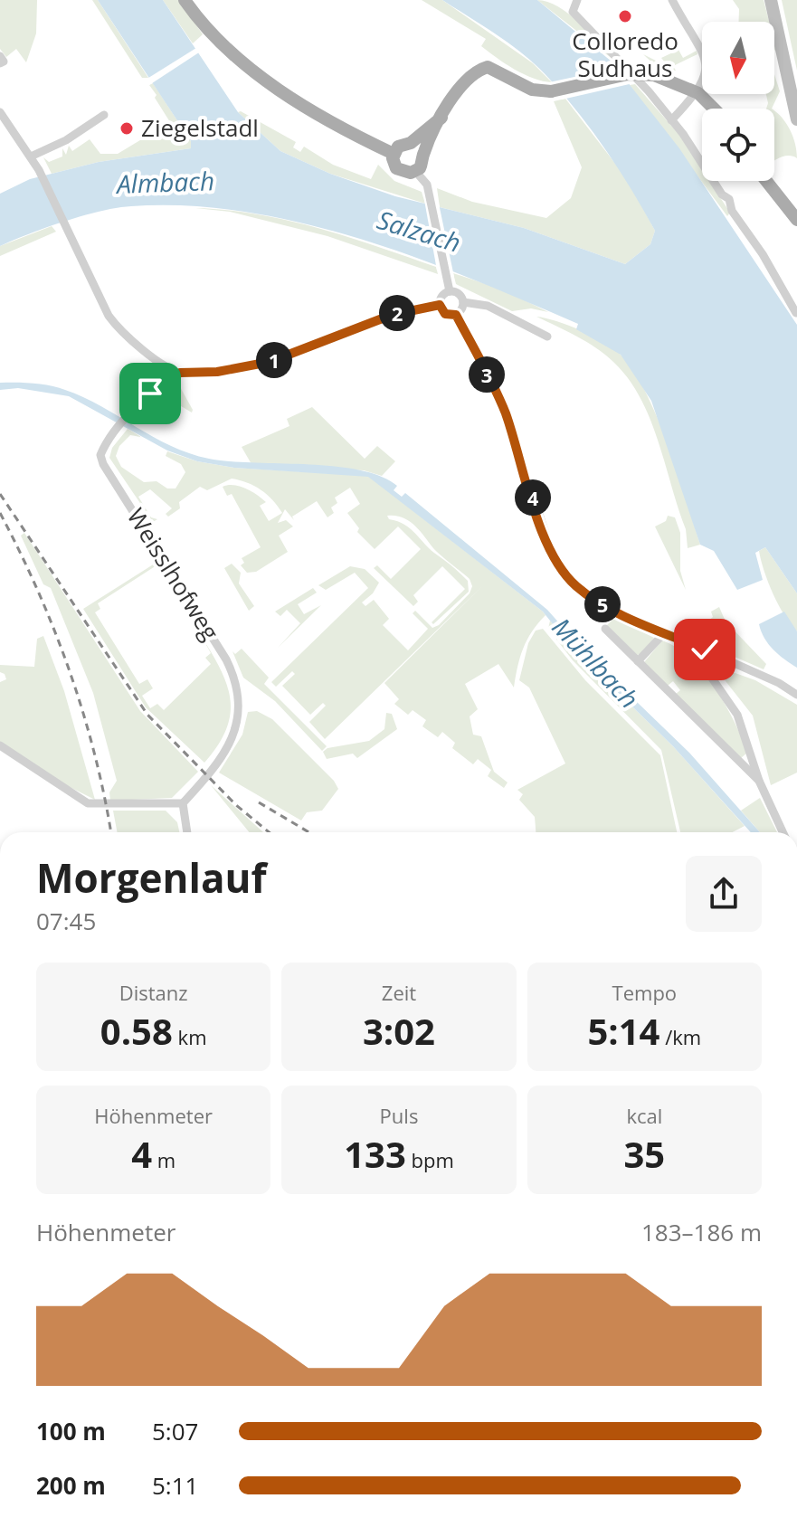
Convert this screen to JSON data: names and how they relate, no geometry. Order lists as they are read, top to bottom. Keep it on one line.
{"streets":{"street":["Weisslhofweg"]},"water":["Almbach","Salzach","Mühlbach"],"places":["Colloredo Sudhaus","Ziegelstadl"],"north":"bottom","page":{"pins":["2","1","3","4","5"],"heading":["Morgenlauf","07:45"],"stats":[["Distanz","0.58 km"],["Zeit","3:02"],["Tempo","5:14 /km"],["Höhenmeter","4 m"],["Puls","133 bpm"],["kcal","35"]],"chart":["Höhenmeter","183–186 m"],"list":[{"name":"100 m","note":"5:07"},{"name":"200 m","note":"5:11"}]}}
